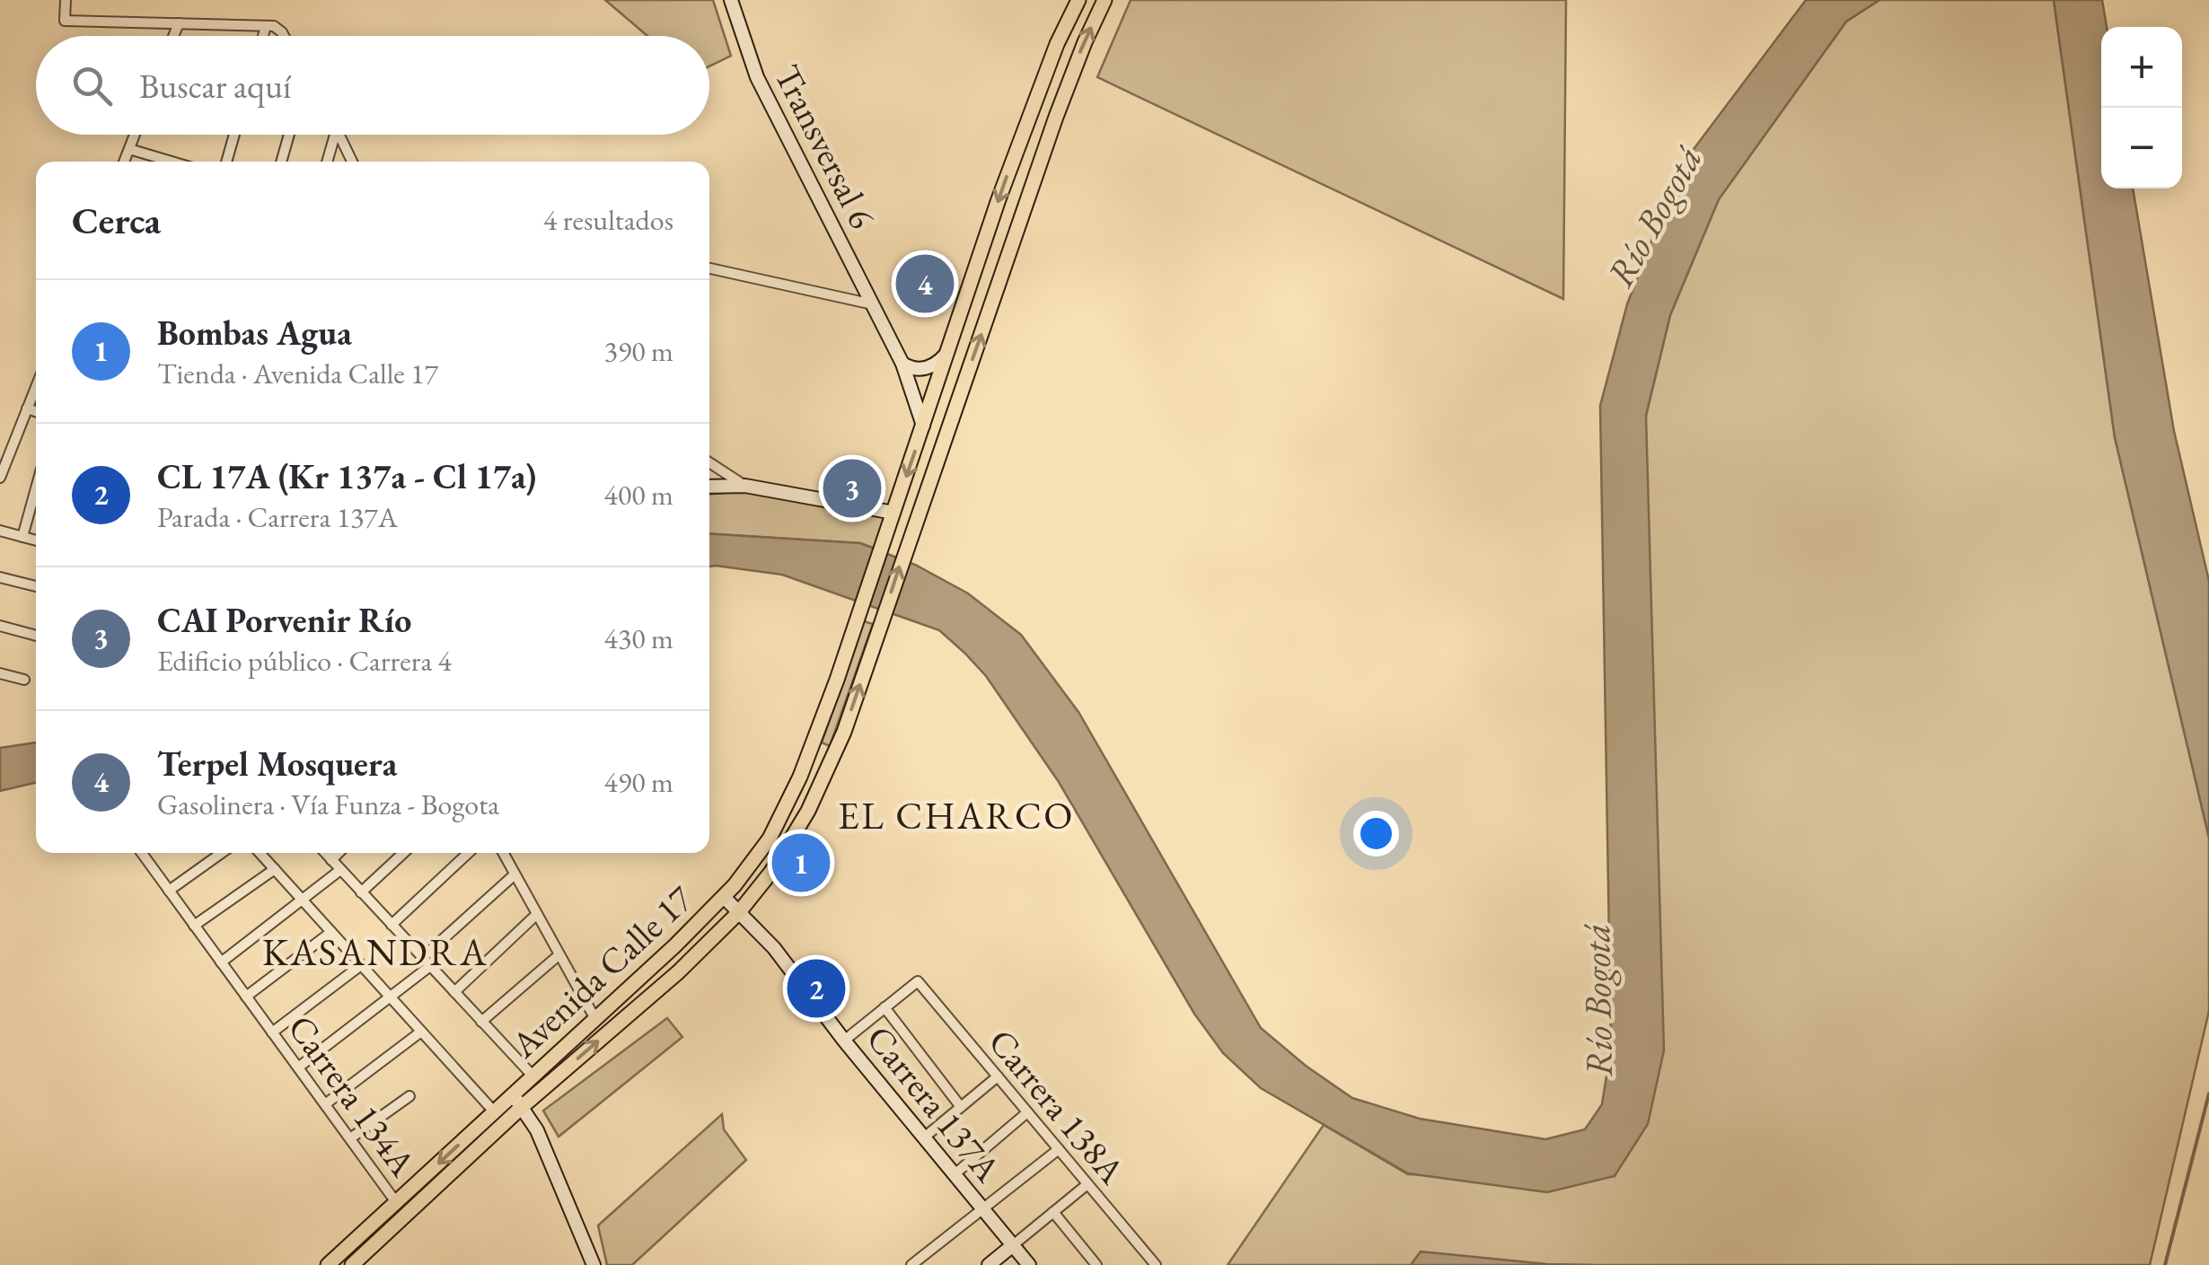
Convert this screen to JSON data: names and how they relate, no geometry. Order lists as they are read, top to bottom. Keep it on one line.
{"streets":{"main road":["Avenida Calle 17"],"street":["Transversal 6","Carrera 134A","Carrera 137A","Carrera 138A"]},"crossings":[["Transversal 6","Avenida Calle 17"],["Avenida Calle 17","Carrera 134A"],["Avenida Calle 17","Carrera 137A"]],"districts":["EL CHARCO","KASANDRA"],"water":["Río Bogotá"],"page":{"map_buttons":["+","−"],"search":"Buscar aquí","heading":["Cerca","4 resultados"],"pins":["4","3","1","2"],"list":[{"mark":"1","name":"Bombas Agua","note":"Tienda · Avenida Calle 17","value":"390 m"},{"mark":"2","name":"CL 17A (Kr 137a - Cl 17a)","note":"Parada · Carrera 137A","value":"400 m"},{"mark":"3","name":"CAI Porvenir Río","note":"Edificio público · Carrera 4","value":"430 m"},{"mark":"4","name":"Terpel Mosquera","note":"Gasolinera · Vía Funza - Bogota","value":"490 m"}]}}
